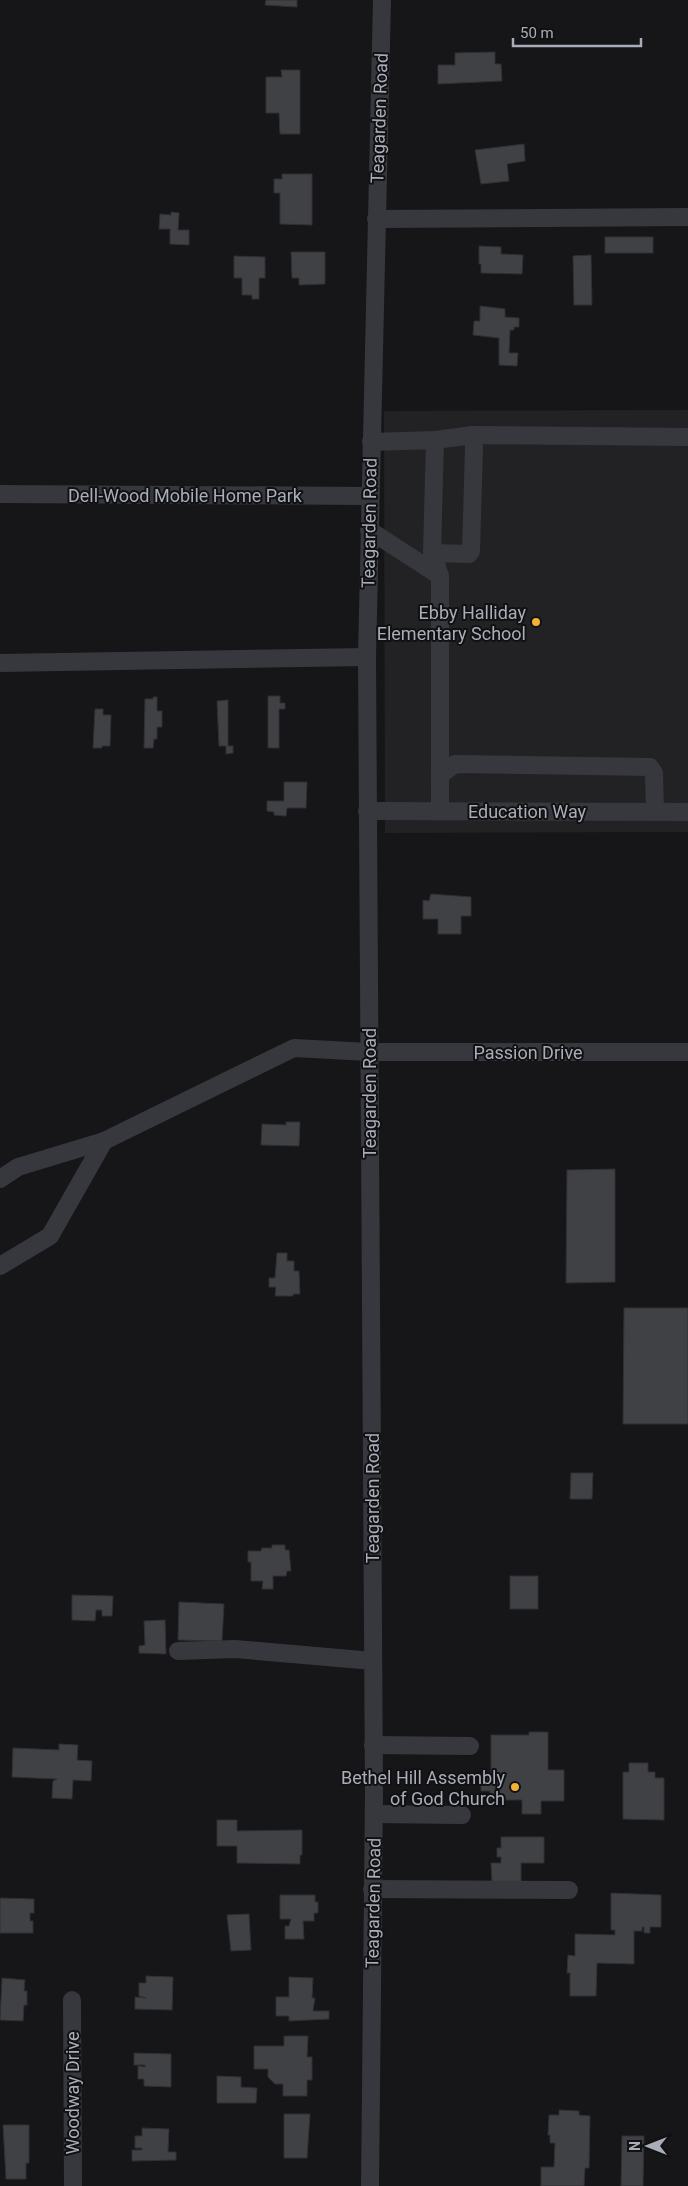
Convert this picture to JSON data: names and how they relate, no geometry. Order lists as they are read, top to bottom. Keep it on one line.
{"streets":{"street":["Teagarden Road","Dell-Wood Mobile Home Park","Education Way","Passion Drive","Woodway Drive"]},"crossings":[["Teagarden Road","Dell-Wood Mobile Home Park"],["Teagarden Road","Education Way"],["Teagarden Road","Passion Drive"]],"places":["Ebby Halliday Elementary School","Bethel Hill Assembly of God Church"],"scale_bar":"50 m","north":"left"}
